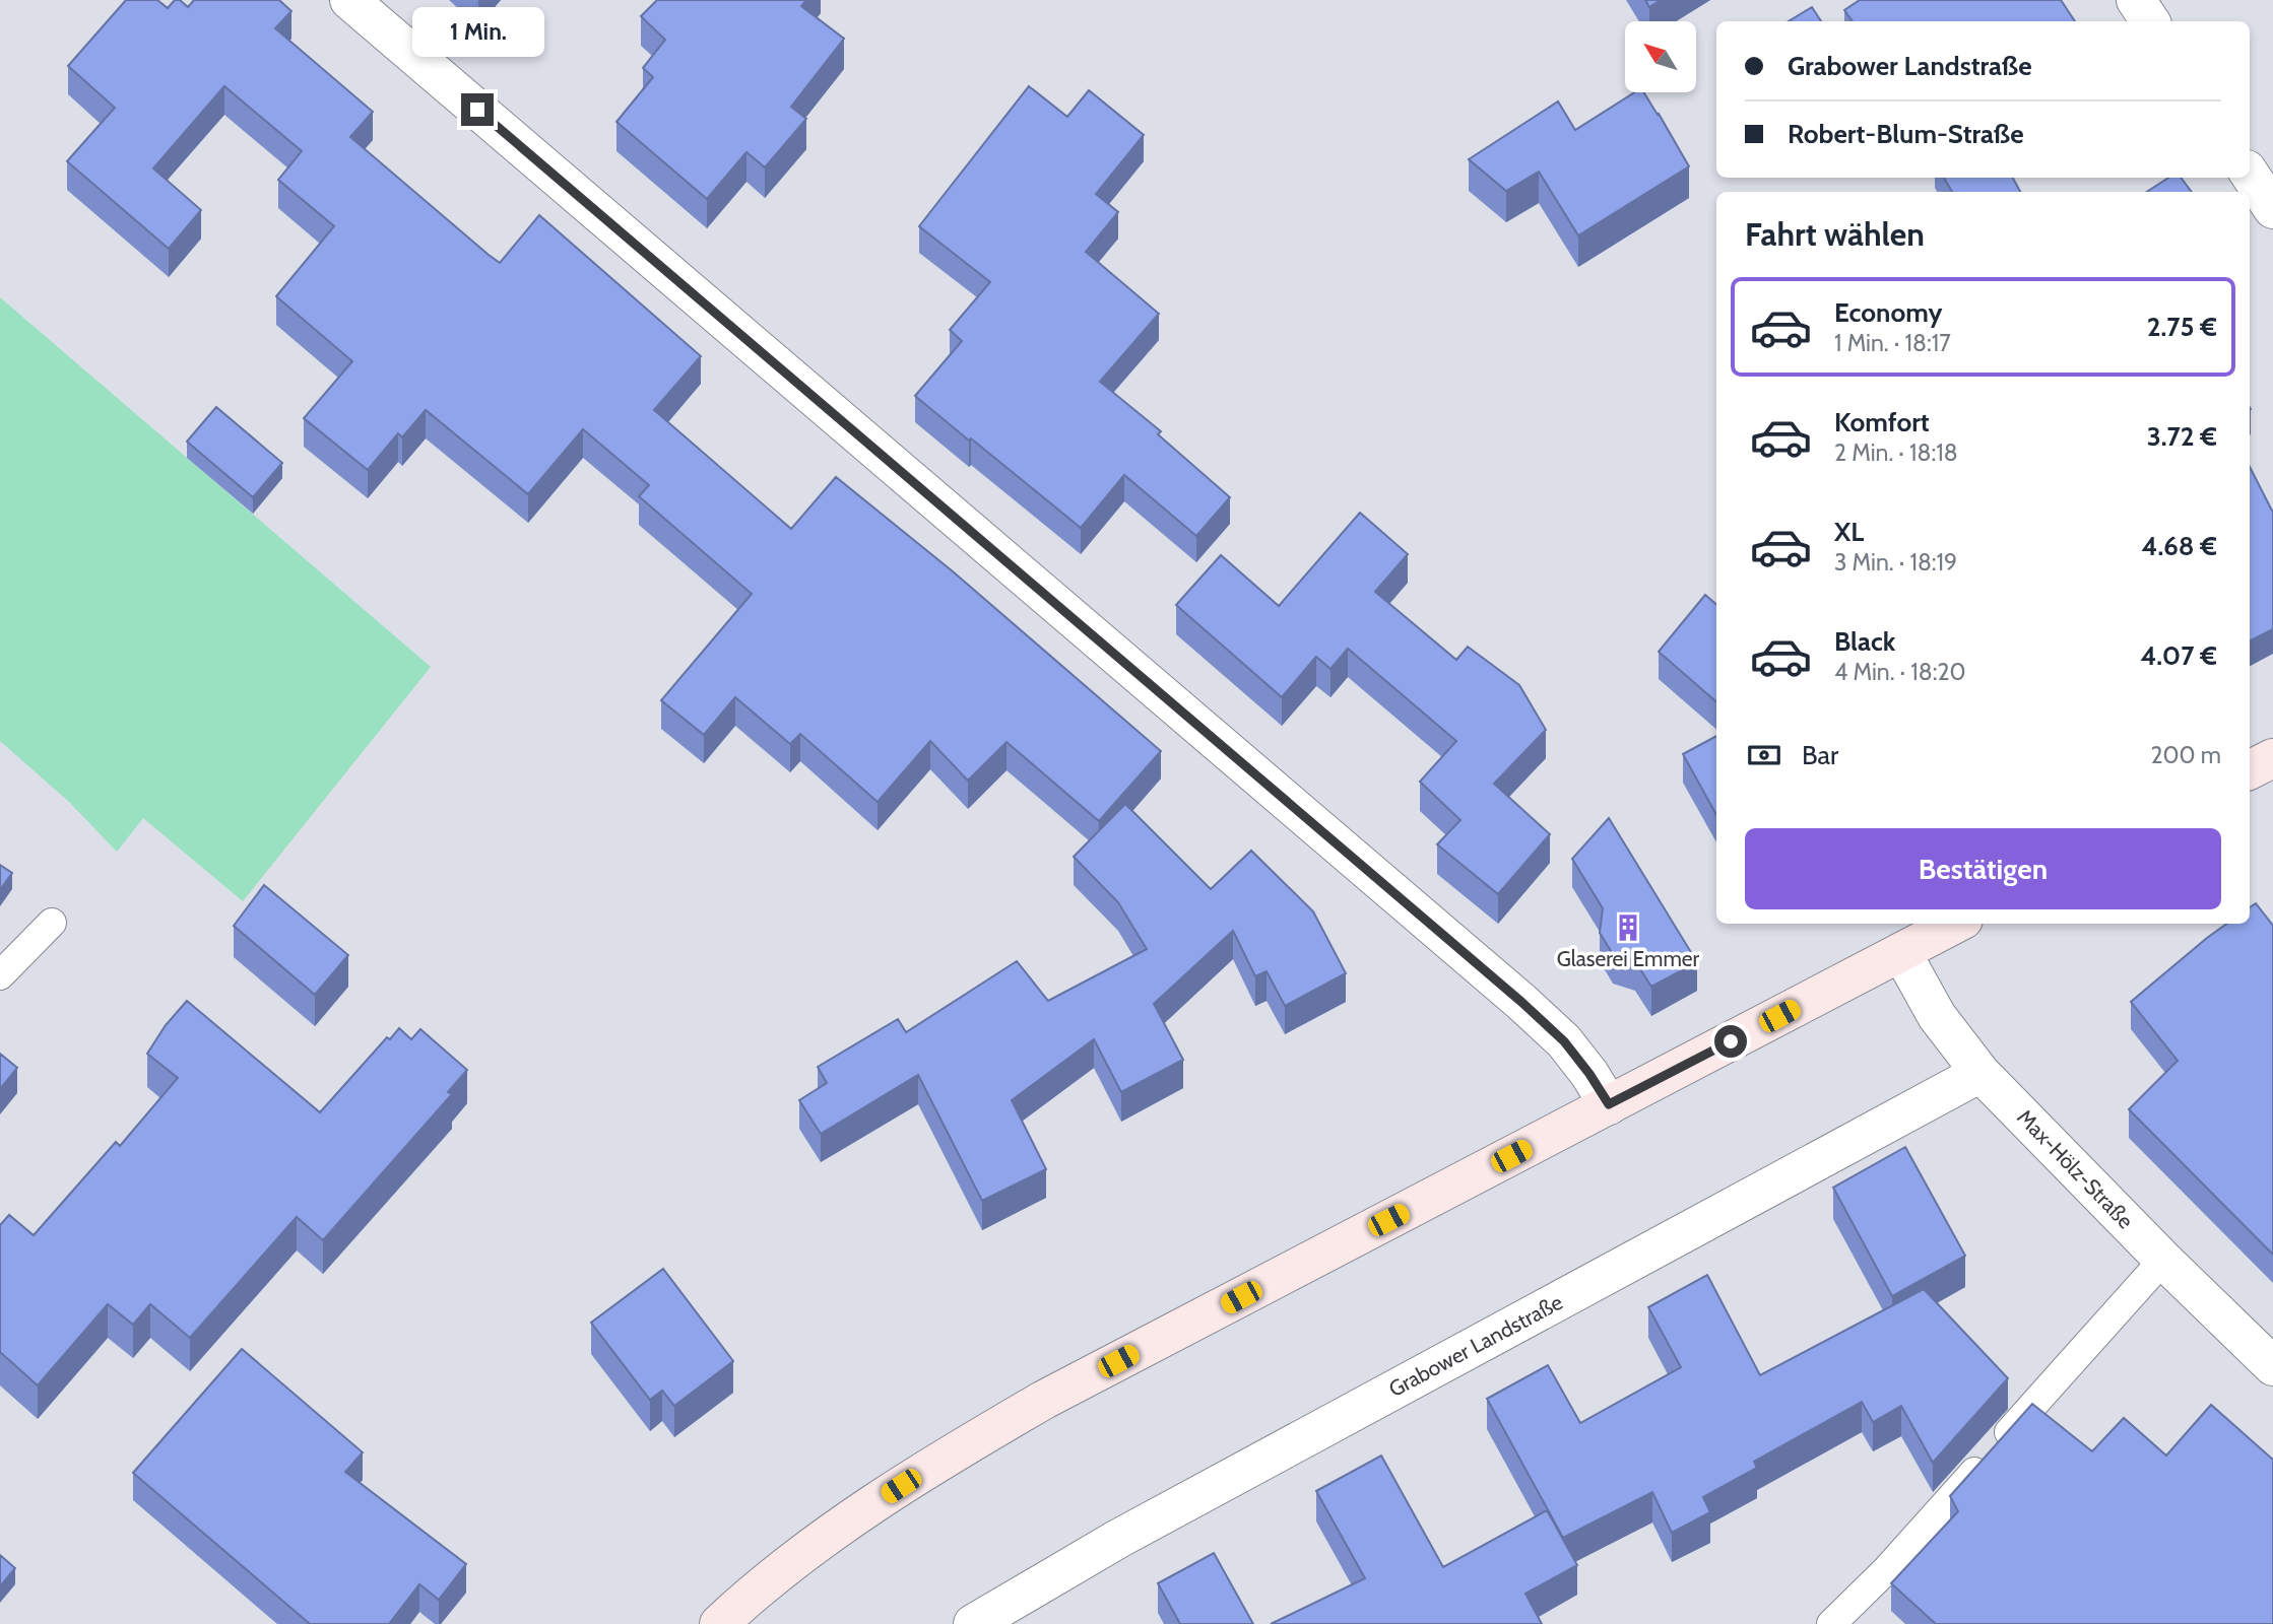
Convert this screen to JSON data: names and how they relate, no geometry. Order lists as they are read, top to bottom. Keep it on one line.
{"streets":{"street":["Max-Hölz-Straße","Grabower Landstraße"]},"crossings":[["Max-Hölz-Straße","Grabower Landstraße"]],"places":{"building":["Glaserei Emmer"]},"north":"top left","page":{"bubble":"1 Min.","banner":["Grabower Landstraße","Robert-Blum-Straße"],"heading":"Fahrt wählen","list":[{"name":"Economy","note":"1 Min. · 18:17","value":"2.75 €"},{"name":"Komfort","note":"2 Min. · 18:18","value":"3.72 €"},{"name":"XL","note":"3 Min. · 18:19","value":"4.68 €"},{"name":"Black","note":"4 Min. · 18:20","value":"4.07 €"}],"pay":["Bar","200 m"],"buttons":"Bestätigen"}}
